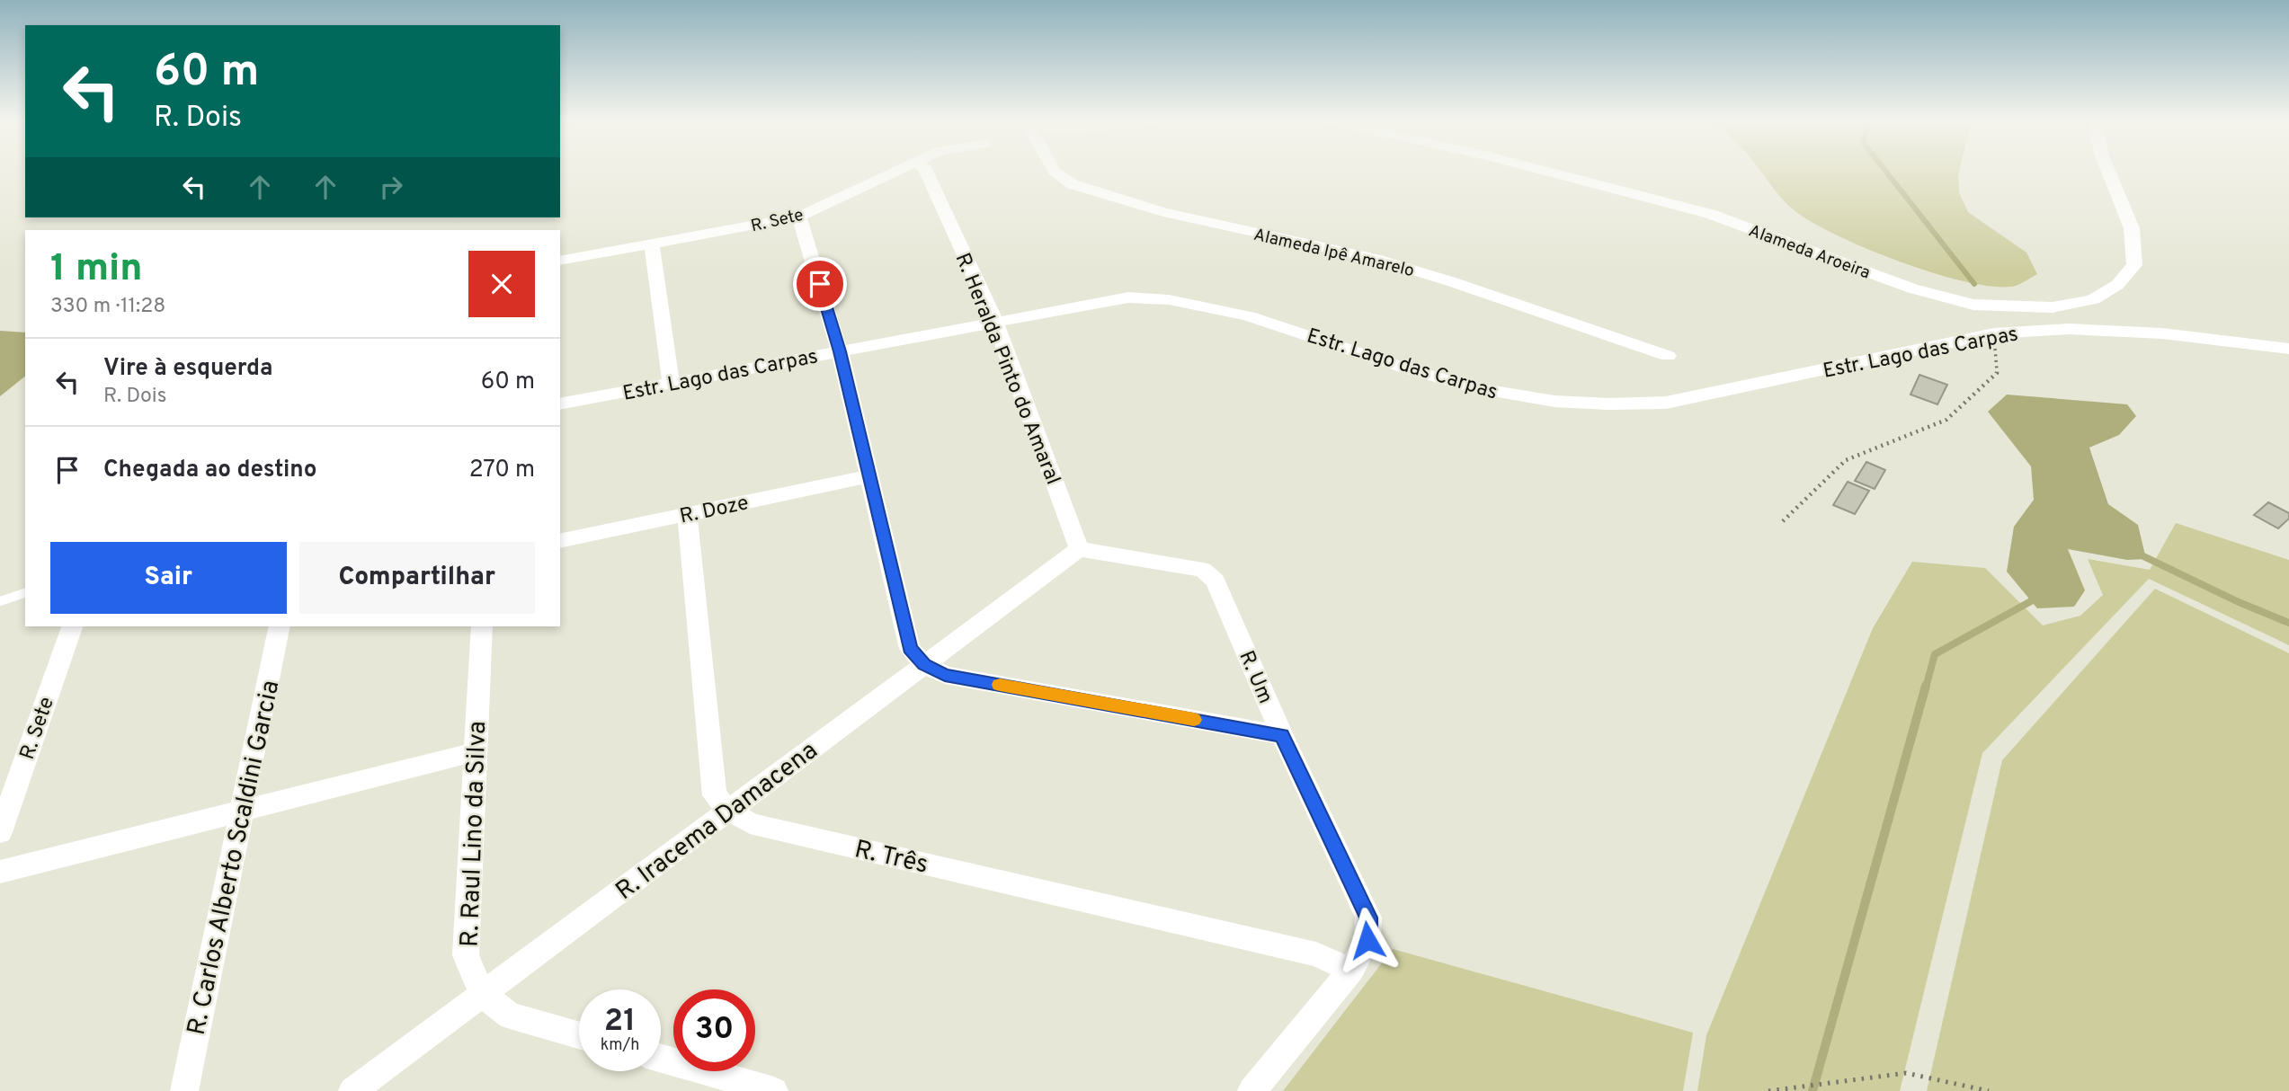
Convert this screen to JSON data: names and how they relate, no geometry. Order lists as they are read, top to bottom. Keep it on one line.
{"streets":{"street":["R. Sete","Alameda Aroeira","Alameda Ipê Amarelo","Estr. Lago das Carpas","R. Heralda Pinto do Amaral","R. Doze","R. Um","R. Iracema Damacena","R. Raul Lino da Silva","R. Três","R. Carlos Alberto Scaldini Garcia"]},"crossings":[["Estr. Lago das Carpas","R. Heralda Pinto do Amaral"],["R. Heralda Pinto do Amaral","R. Um"],["R. Heralda Pinto do Amaral","R. Iracema Damacena"],["R. Doze","R. Três"],["R. Um","R. Iracema Damacena"],["R. Um","R. Três"],["R. Iracema Damacena","R. Raul Lino da Silva"],["R. Iracema Damacena","R. Três"]],"page":{"turn":["60 m","R. Dois"],"heading":["1 min","330 m · 11:28"],"list":[{"name":"Vire à esquerda","note":"R. Dois","value":"60 m"},{"name":"Chegada ao destino","value":"270 m"}],"buttons":["Sair","Compartilhar"],"speed":"21 km/h","limit":"30"}}
